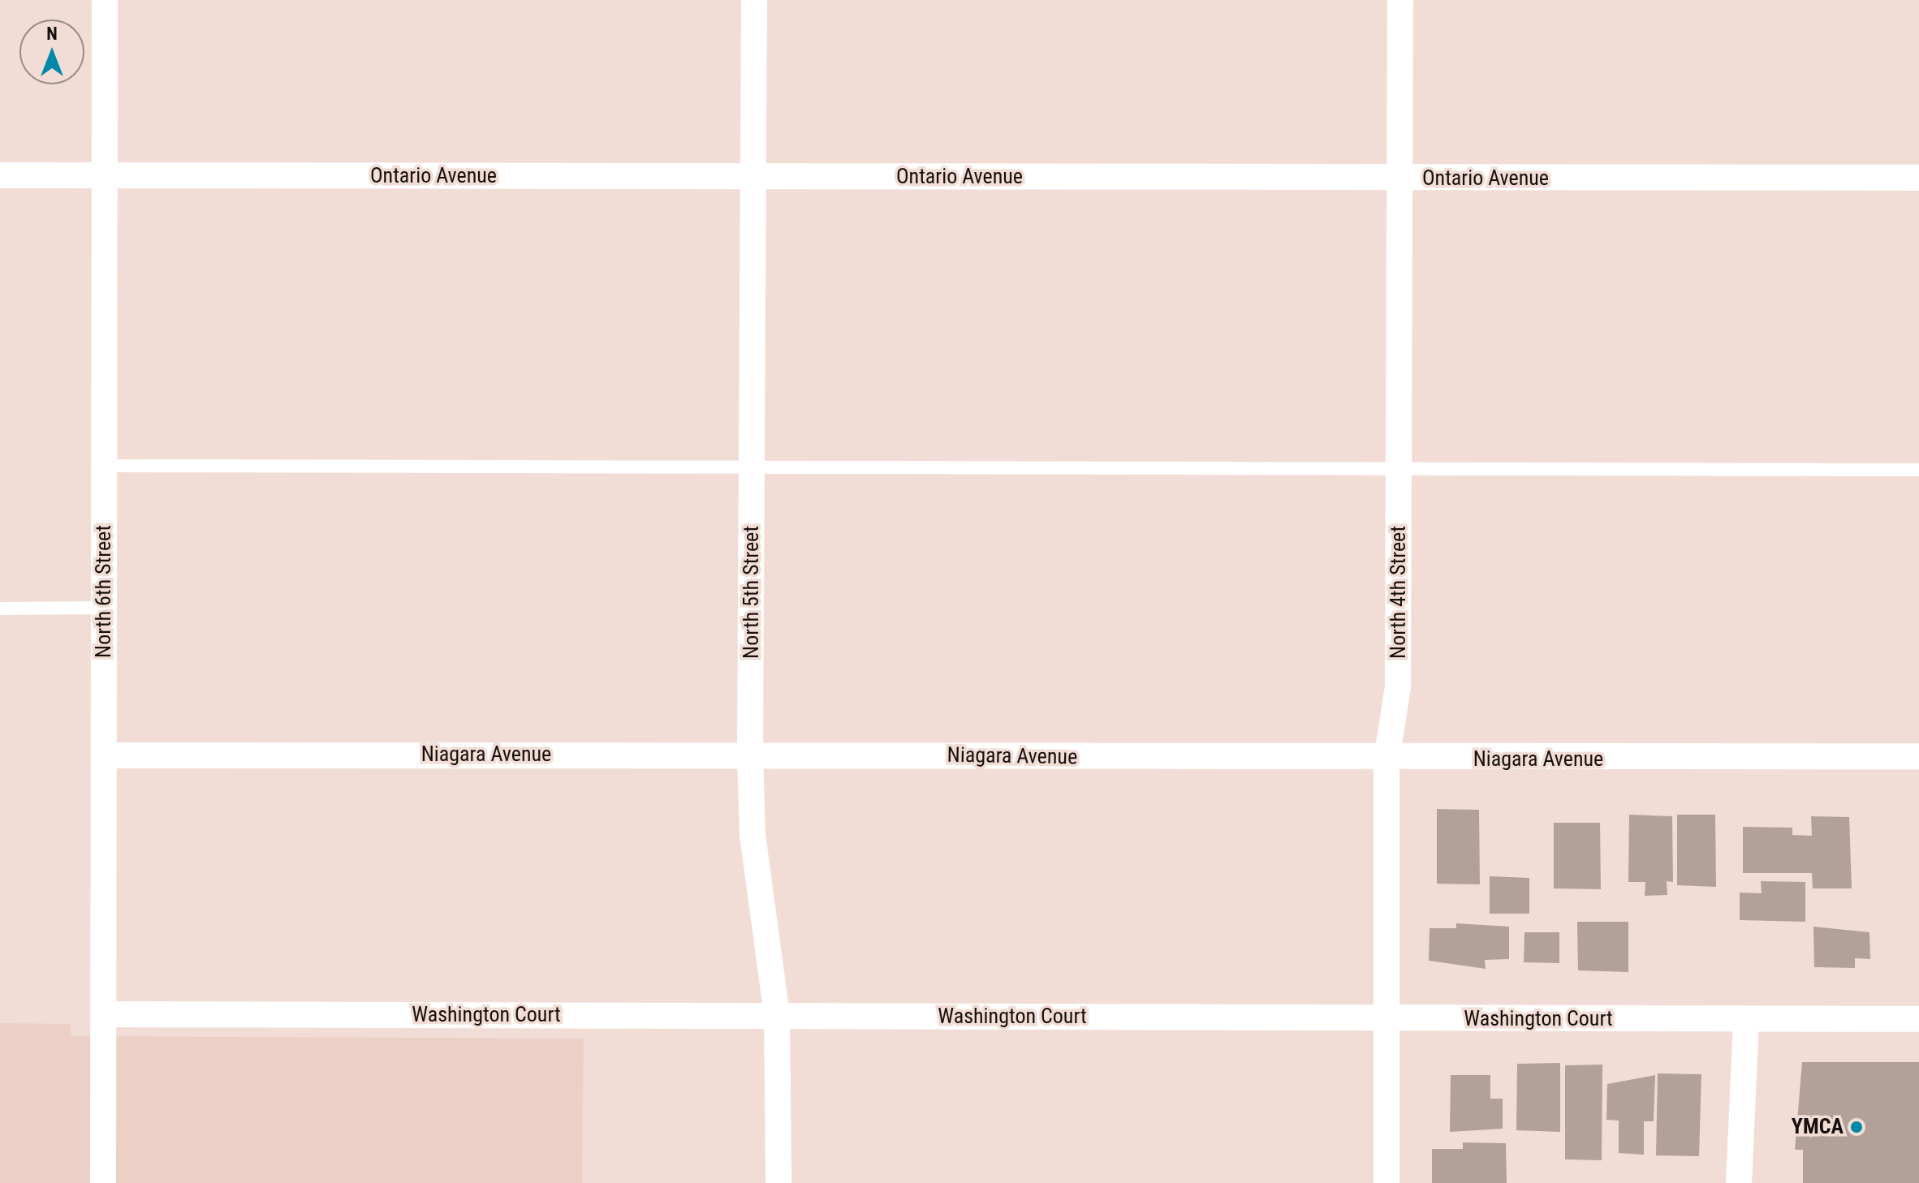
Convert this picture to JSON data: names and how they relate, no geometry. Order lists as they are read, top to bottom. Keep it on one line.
{"streets":{"street":["Ontario Avenue","North 6th Street","North 5th Street","North 4th Street","Niagara Avenue","Washington Court"]},"crossings":[["Ontario Avenue","North 6th Street"],["Ontario Avenue","North 5th Street"],["Ontario Avenue","North 4th Street"],["North 6th Street","Niagara Avenue"],["North 6th Street","Washington Court"],["North 5th Street","Niagara Avenue"],["North 5th Street","Washington Court"],["North 4th Street","Niagara Avenue"],["North 4th Street","Washington Court"]],"places":["YMCA"],"north":"top"}
